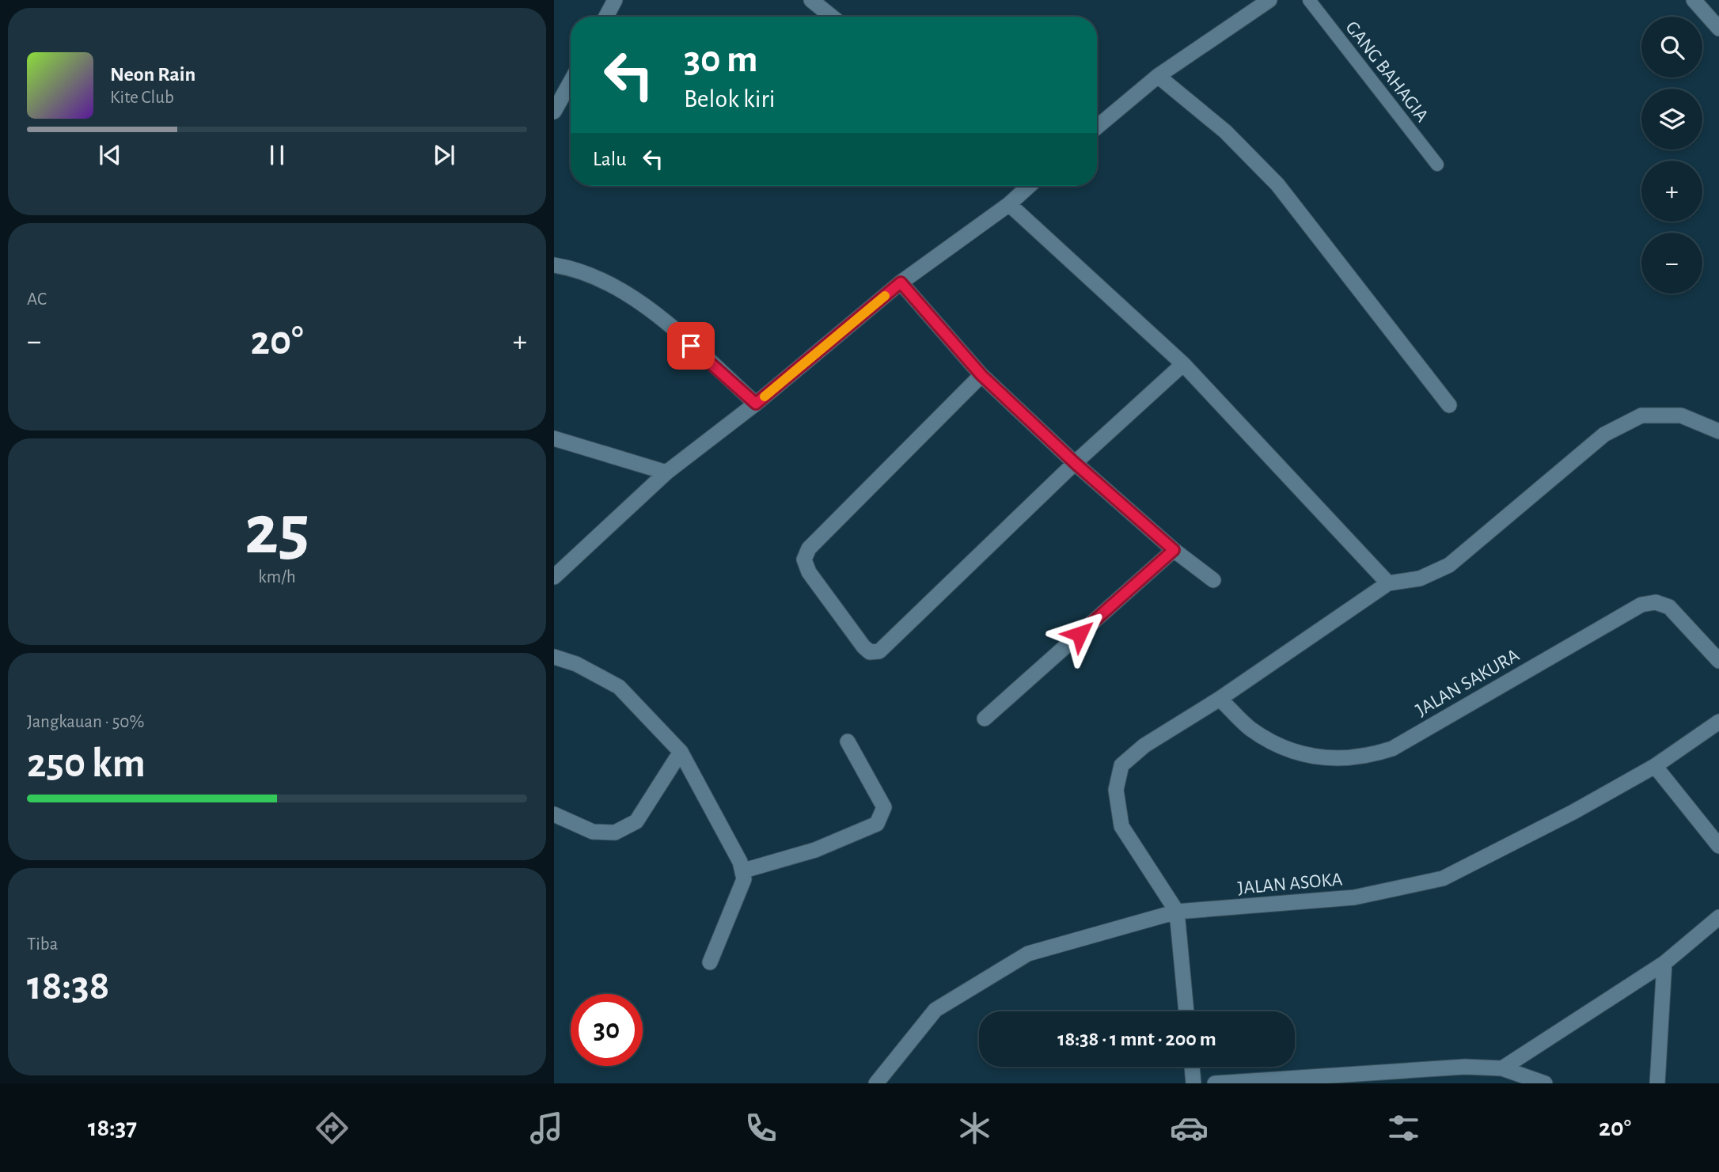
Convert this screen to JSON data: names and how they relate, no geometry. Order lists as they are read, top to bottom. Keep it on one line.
{"streets":{"street":["JALAN SAKURA","JALAN ASOKA"],"lane":["GANG BAHAGIA"]},"page":{"map_buttons":["+","−"],"turn":["30 m","Belok kiri"],"song":["Neon Rain","Kite Club"],"then":"Lalu","tile":["AC",["25","km/h"],["Jangkauan · 50%","250 km"],["Tiba","18:38"]],"heat":["−","20°","+"],"limit":"30","trip":"18:38 · 1 mnt · 200 m","tabs":["18:37","20°"]}}
